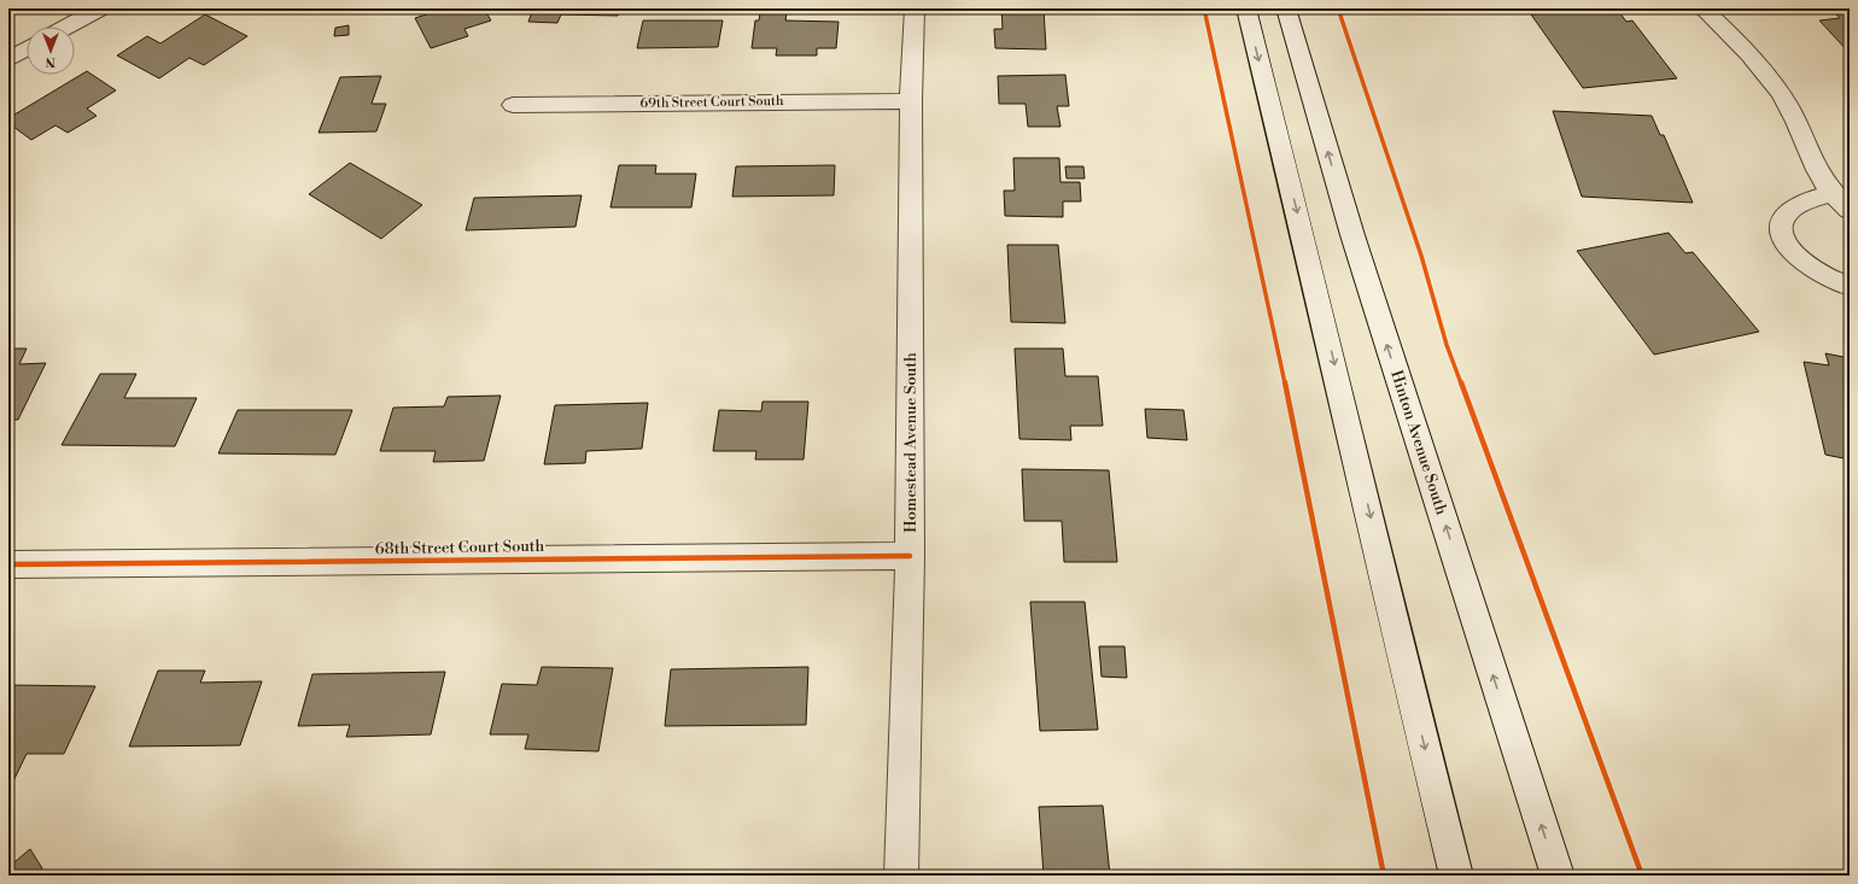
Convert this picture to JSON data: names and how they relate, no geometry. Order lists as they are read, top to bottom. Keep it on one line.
{"streets":{"street":["69th Street Court South","Homestead Avenue South","Hinton Avenue South","68th Street Court South"]},"crossings":[["69th Street Court South","Homestead Avenue South"],["Homestead Avenue South","68th Street Court South"]],"north":"bottom"}
